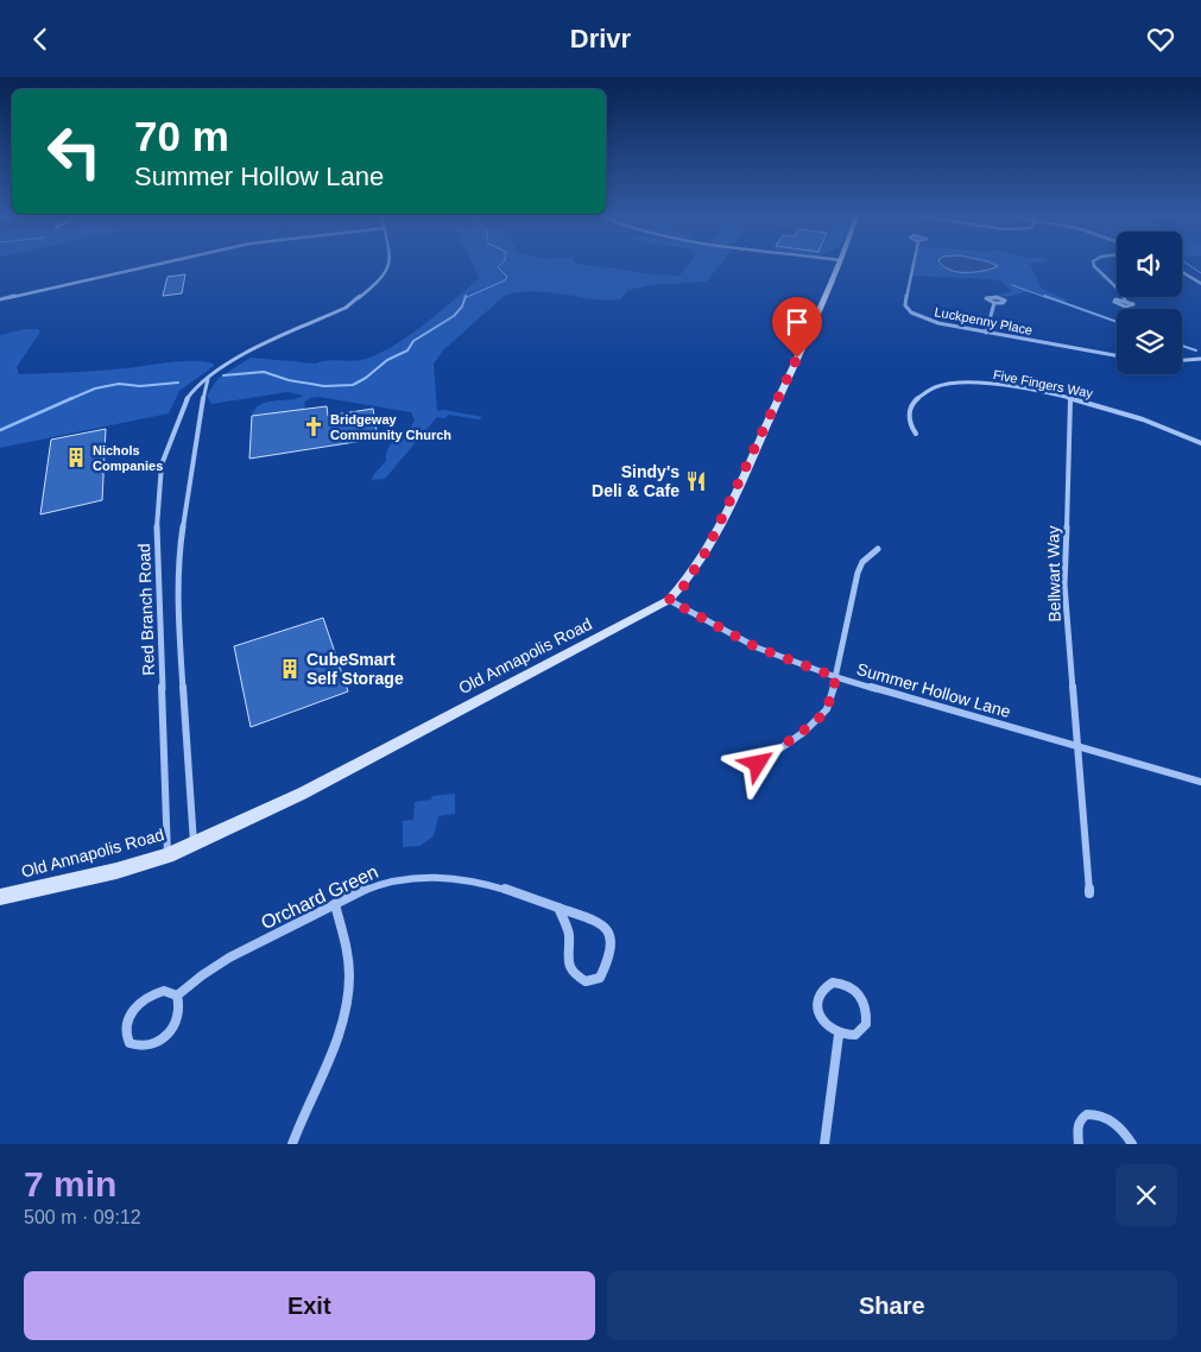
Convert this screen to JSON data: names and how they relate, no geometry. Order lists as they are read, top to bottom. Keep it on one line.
{"streets":{"main road":["Old Annapolis Road"],"street":["Luckpenny Place","Five Fingers Way","Bellwart Way","Red Branch Road","Summer Hollow Lane","Orchard Green"]},"crossings":[["Five Fingers Way","Bellwart Way"],["Bellwart Way","Summer Hollow Lane"],["Red Branch Road","Old Annapolis Road"],["Old Annapolis Road","Summer Hollow Lane"]],"places":{"church":["Bridgeway Community Church"],"building":["Nichols Companies","CubeSmart Self Storage"],"restaurant":["Sindy's Deli & Cafe"]},"page":{"header":"Drivr","turn":["70 m","Summer Hollow Lane"],"heading":["7 min","500 m · 09:12"],"buttons":["Exit","Share"]}}
